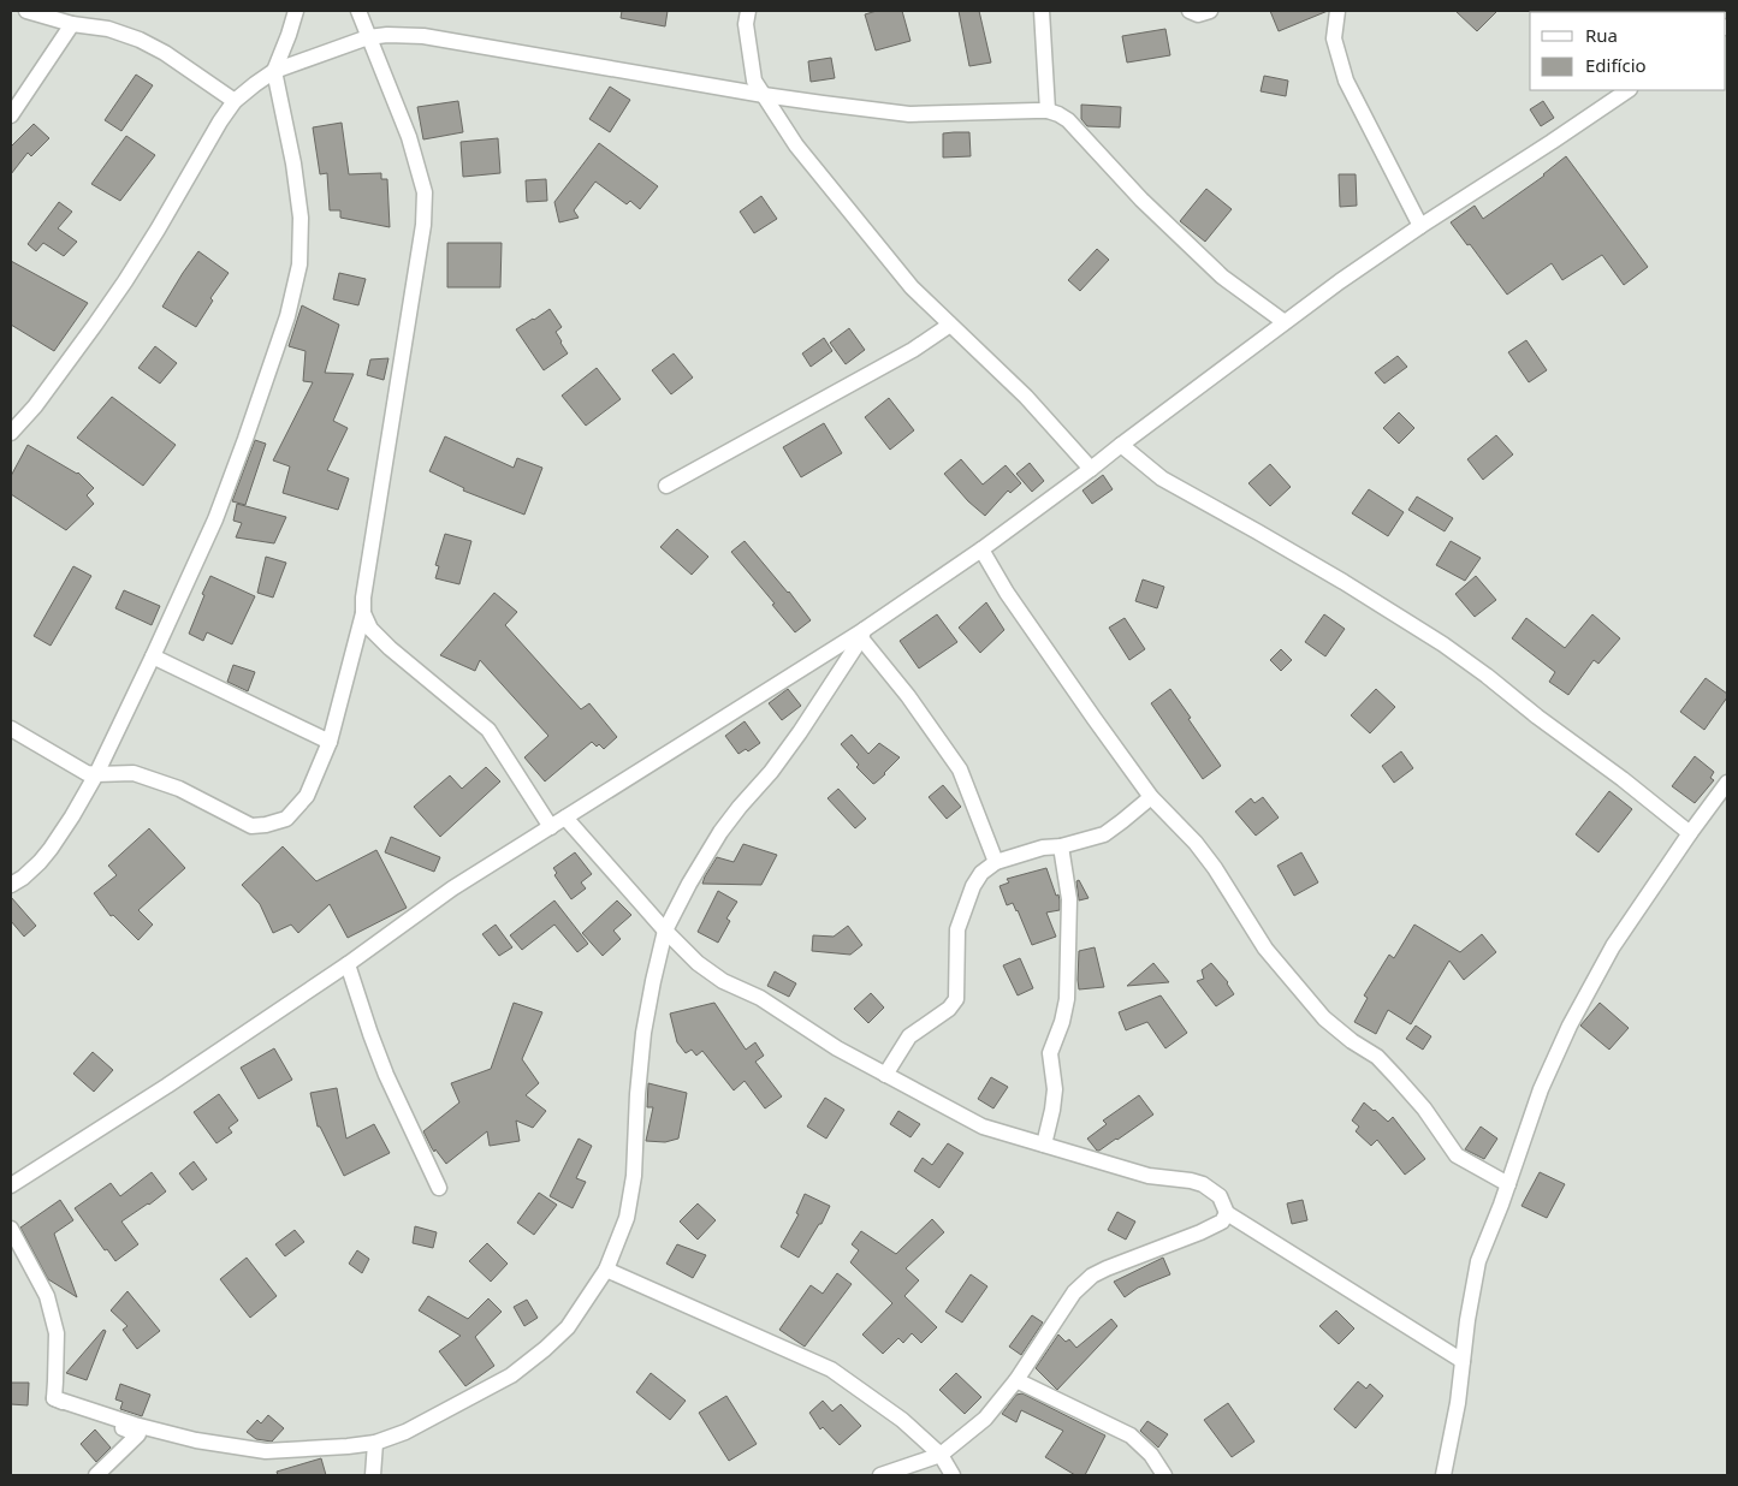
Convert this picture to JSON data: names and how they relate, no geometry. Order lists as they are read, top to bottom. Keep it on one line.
{"legend":["Rua","Edifício"]}
